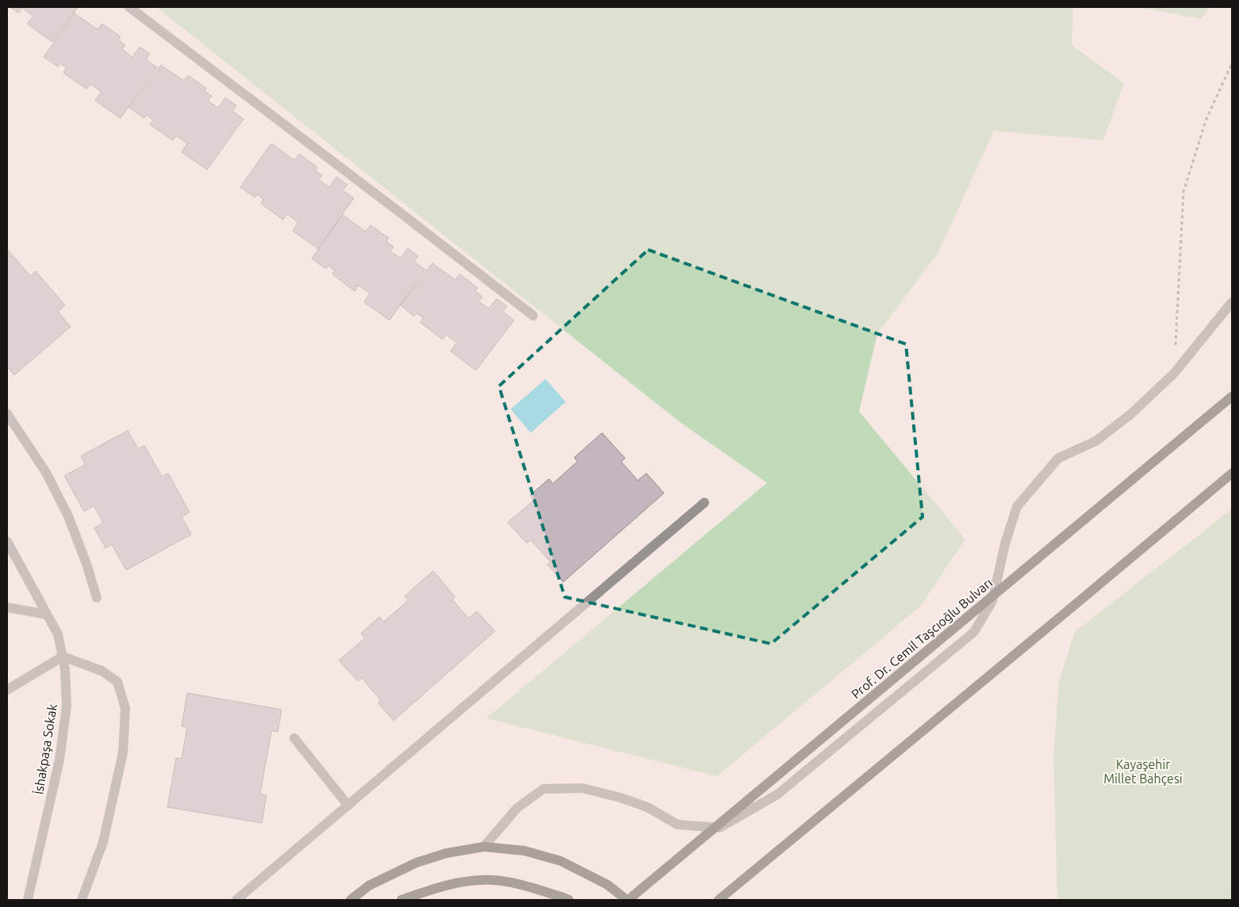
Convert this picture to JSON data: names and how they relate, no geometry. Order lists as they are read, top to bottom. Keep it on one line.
{"streets":{"main road":["Prof. Dr. Cemil Taşcıoğlu Bulvarı"],"street":["İshakpaşa Sokak"]},"parks":["Kayaşehir Millet Bahçesi"]}
